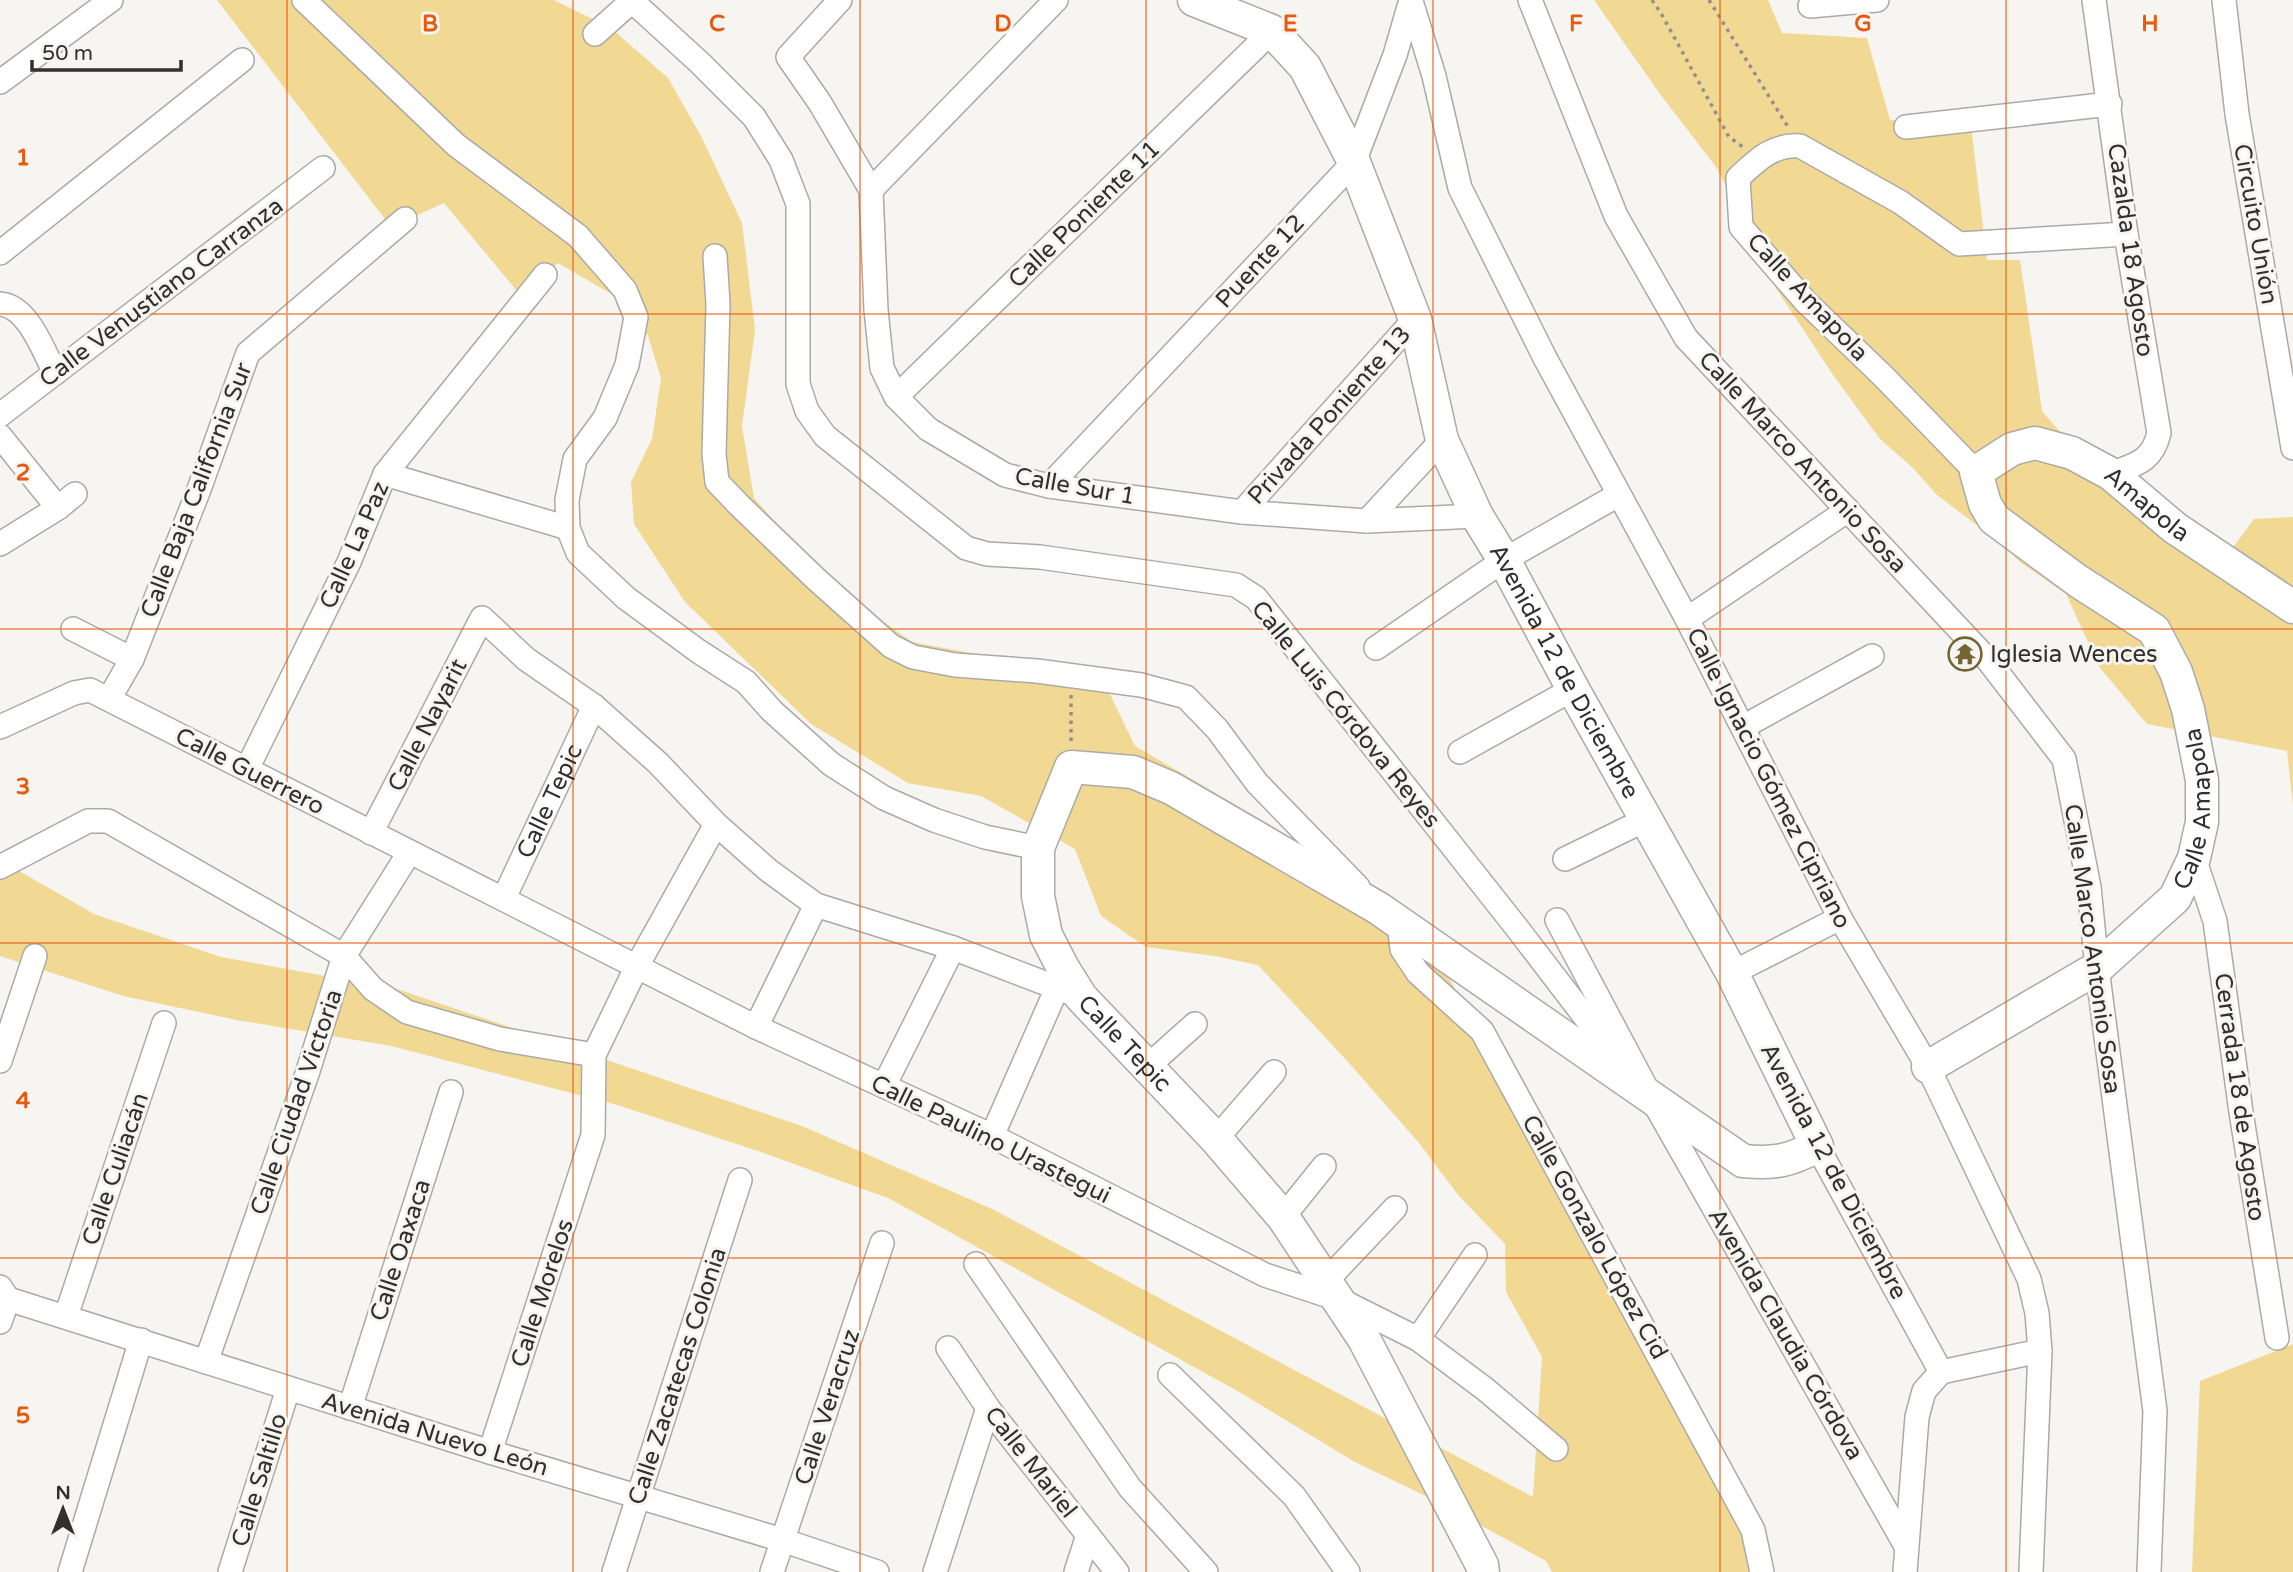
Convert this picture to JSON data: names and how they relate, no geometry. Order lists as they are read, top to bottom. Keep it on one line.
{"streets":{"street":["Calle Poniente 11","Circuito Unión","Cazalda 18 Agosto","Puente 12","Calle Venustiano Carranza","Calle Amapola","Privada Poniente 13","Calle Marco Antonio Sosa","Calle Sur 1","Calle Baja California Sur","Amapola","Calle La Paz","Avenida 12 de Diciembre","Calle Luis Córdova Reyes","Calle Nayarit","Calle Guerrero","Calle Ignacio Gómez Cipriano","Calle Tepic","Cerrada 18 de Agosto","Calle Ciudad Victoria","Calle Paulino Urastegui","Calle Culiacán","Calle Gonzalo López Cid","Calle Oaxaca","Calle Morelos","Avenida Claudia Córdova","Calle Zacatecas Colonia","Calle Veracruz","Avenida Nuevo León","Calle Mariel","Calle Saltillo"]},"crossings":[["Calle Poniente 11","Calle Sur 1"],["Calle Poniente 11","Avenida 12 de Diciembre"],["Cazalda 18 Agosto","Amapola"],["Puente 12","Calle Sur 1"],["Puente 12","Avenida 12 de Diciembre"],["Puente 12","Calle Ignacio Gómez Cipriano"],["Calle Amapola","Calle Marco Antonio Sosa"],["Calle Amapola","Amapola"],["Calle Amapola","Calle Ignacio Gómez Cipriano"],["Calle Amapola","Cerrada 18 de Agosto"],["Privada Poniente 13","Calle Sur 1"],["Privada Poniente 13","Avenida 12 de Diciembre"],["Calle Sur 1","Avenida 12 de Diciembre"],["Calle Baja California Sur","Calle Guerrero"],["Calle La Paz","Calle Guerrero"],["Calle Nayarit","Calle Guerrero"],["Calle Nayarit","Calle Tepic"],["Calle Guerrero","Calle Ciudad Victoria"],["Calle Guerrero","Calle Paulino Urastegui"],["Calle Tepic","Calle Paulino Urastegui"],["Calle Ciudad Victoria","Calle Paulino Urastegui"],["Calle Ciudad Victoria","Avenida Nuevo León"],["Calle Culiacán","Avenida Nuevo León"],["Calle Oaxaca","Avenida Nuevo León"],["Calle Morelos","Avenida Nuevo León"],["Calle Zacatecas Colonia","Avenida Nuevo León"],["Calle Veracruz","Avenida Nuevo León"],["Avenida Nuevo León","Calle Saltillo"]],"places":{"temple":["Iglesia Wences"]},"scale_bar":"50 m","north":"top","grid":{"columns":["B","C","D","E","F","G","H"],"rows":["1","2","3","4","5"]}}
